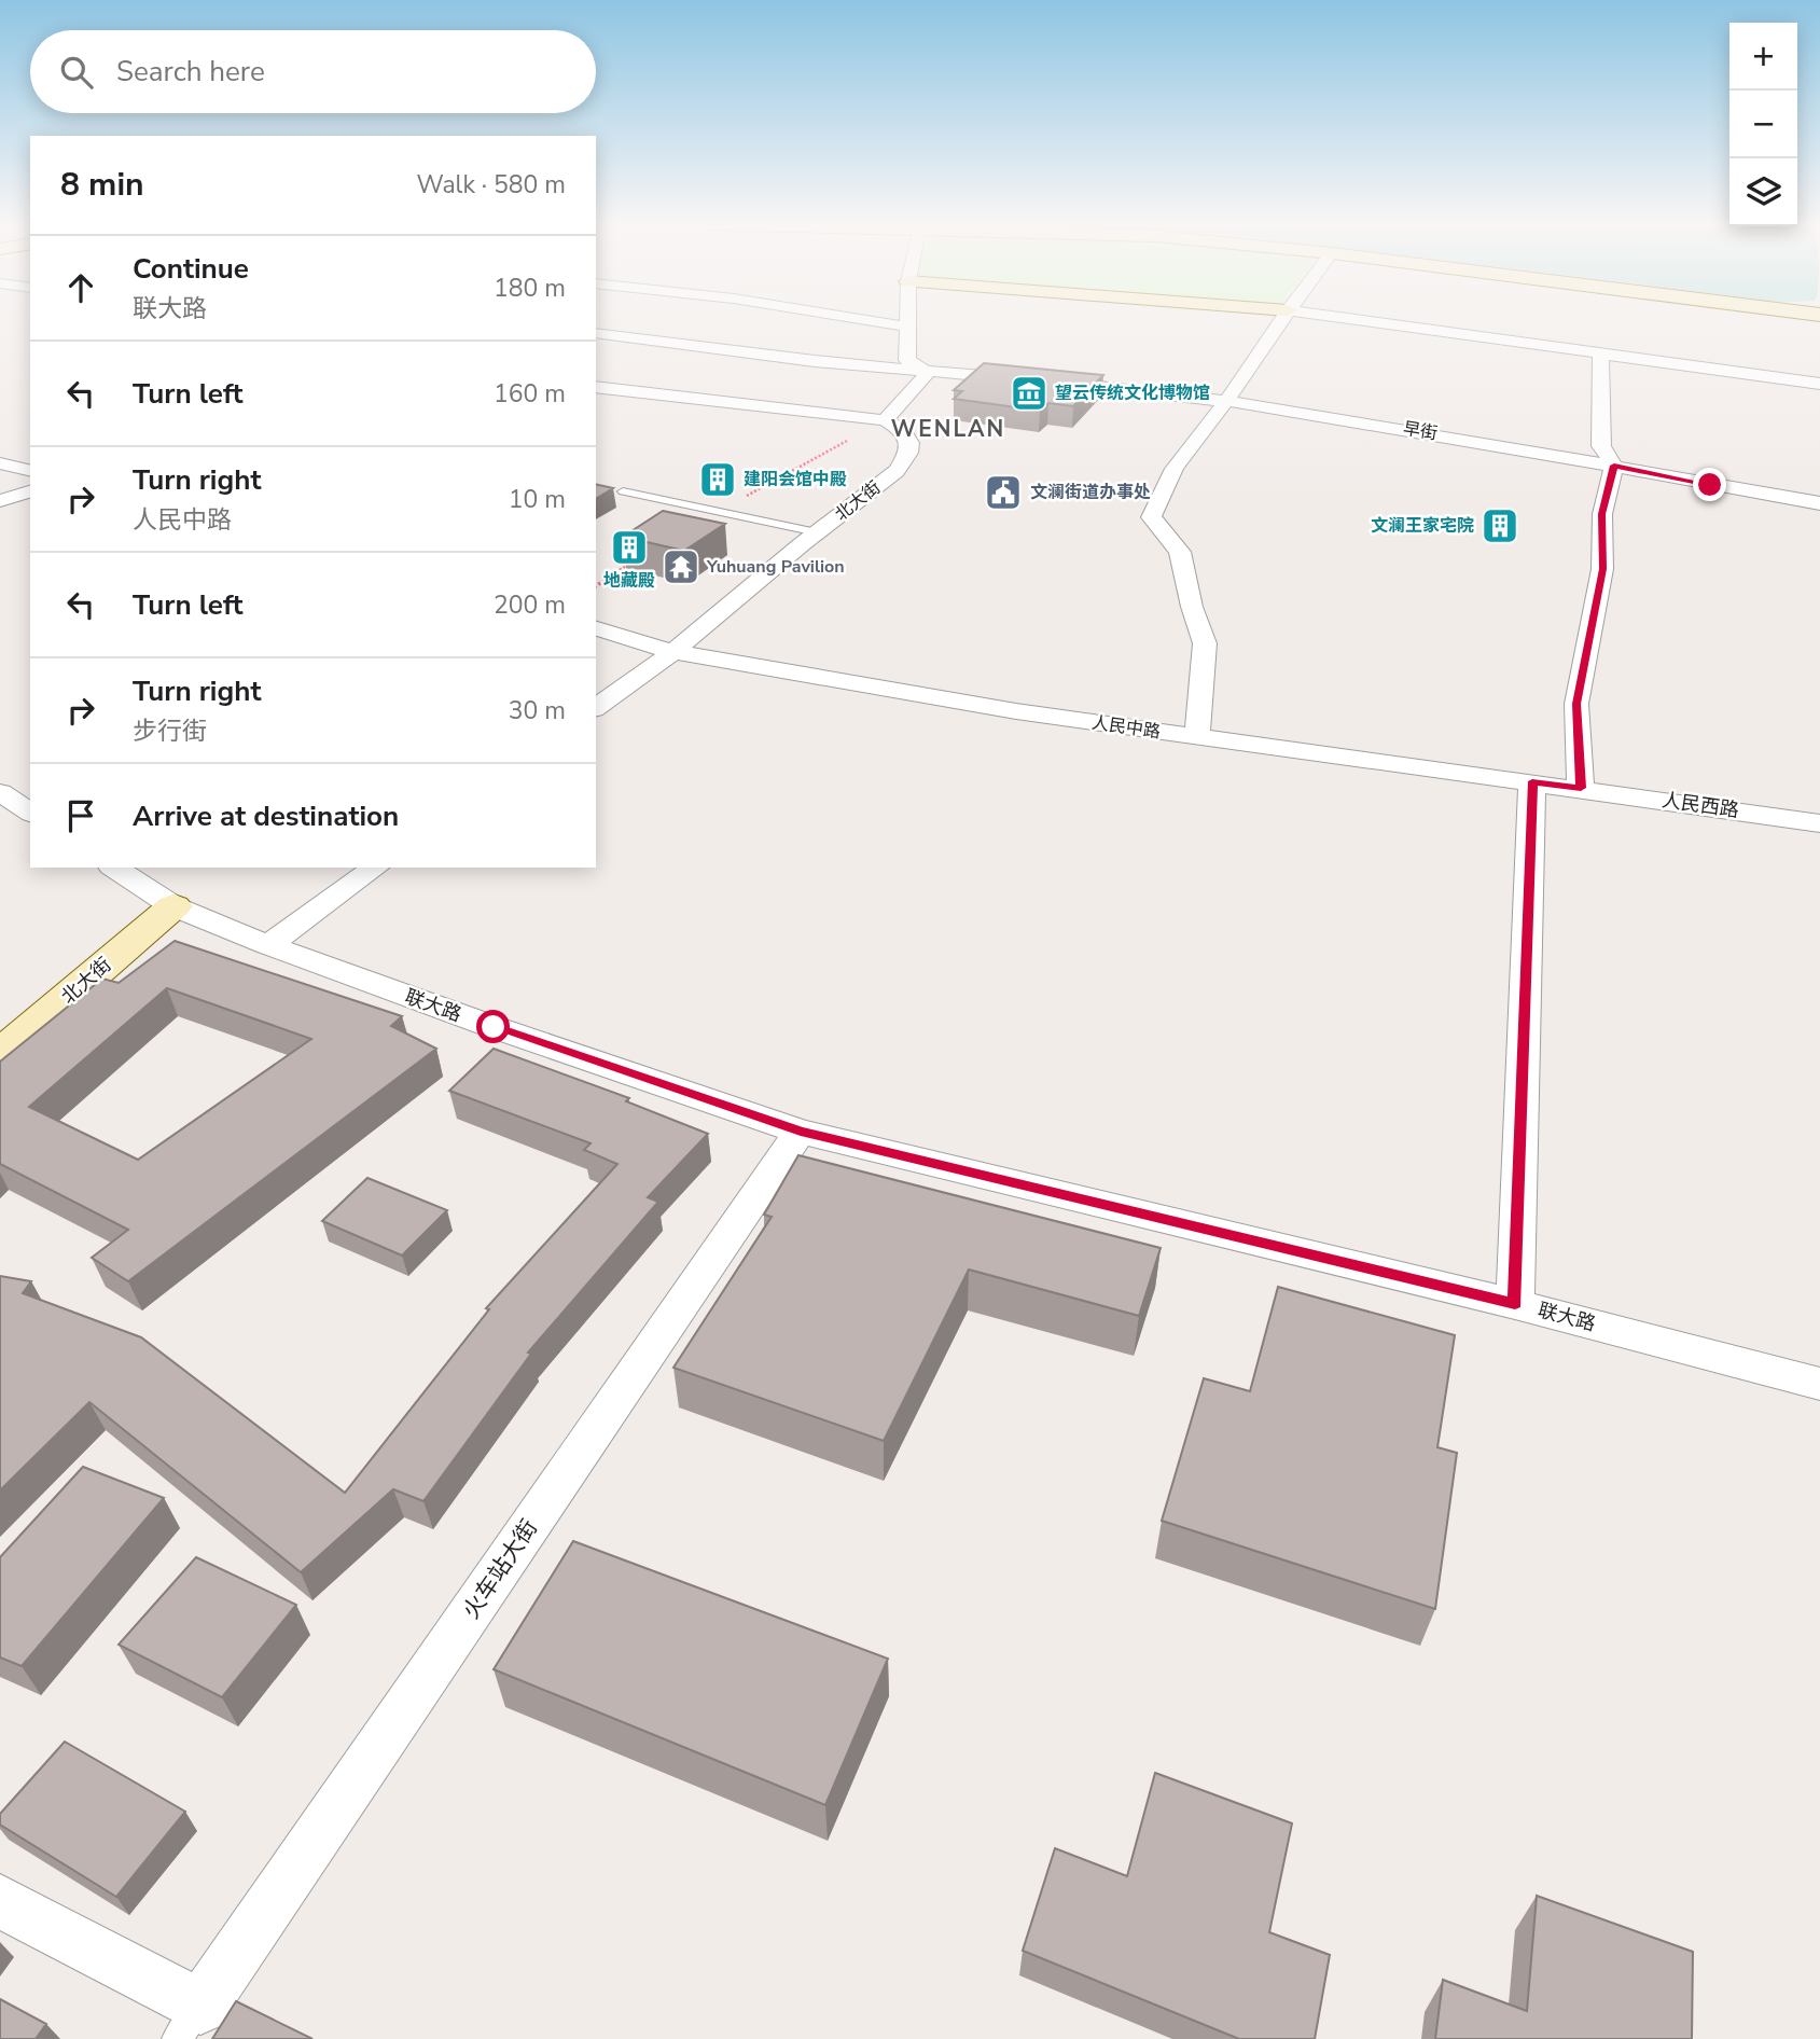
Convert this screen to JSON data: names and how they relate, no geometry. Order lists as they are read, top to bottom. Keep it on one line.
{"streets":{"main road":["北大街"],"street":["早街","人民中路","人民西路","联大路","火车站大街"]},"crossings":[["北大街","人民中路"],["北大街","联大路"],["人民中路","人民西路"],["联大路","火车站大街"]],"districts":["WENLAN"],"places":{"museum":["望云传统文化博物馆"],"building":["建阳会馆中殿","文澜王家宅院","地藏殿"],"public building":["文澜街道办事处"],"temple":["Yuhuang Pavilion"]},"page":{"map_buttons":["+","−"],"search":"Search here","heading":["8 min","Walk · 580 m"],"list":[["Continue","联大路","180 m"],["Turn left","160 m"],["Turn right","人民中路","10 m"],["Turn left","200 m"],["Turn right","步行街","30 m"],"Arrive at destination"]}}
